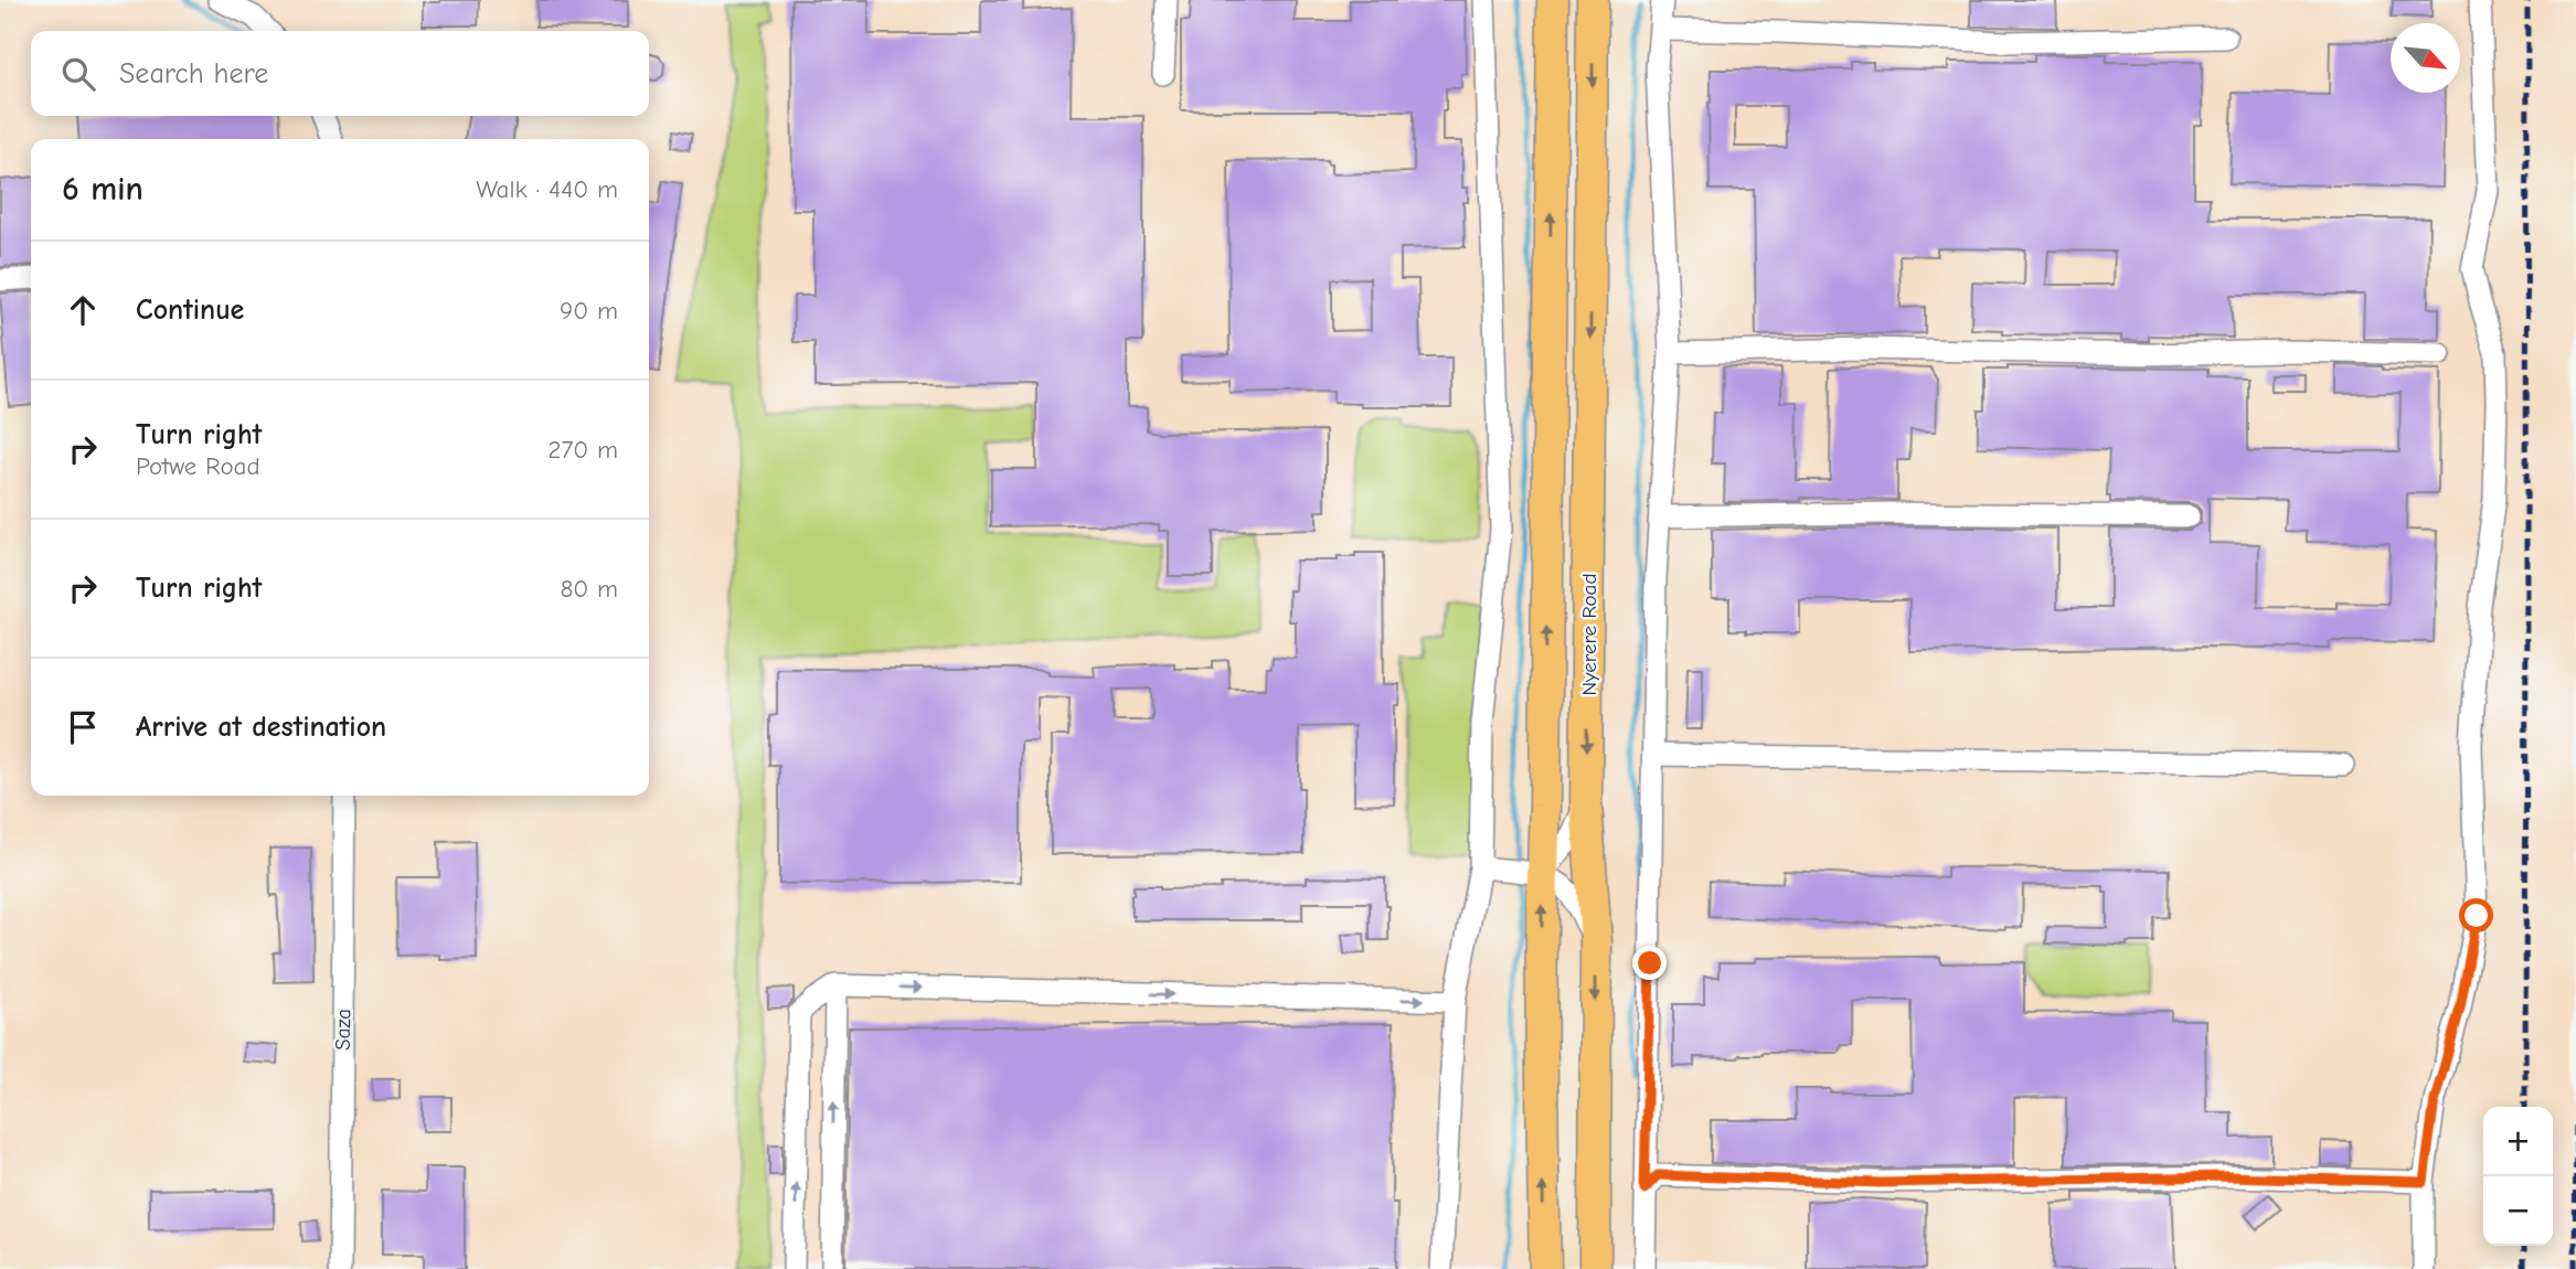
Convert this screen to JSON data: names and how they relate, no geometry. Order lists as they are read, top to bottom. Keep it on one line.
{"streets":{"highway":["Nyerere Road"],"street":["Saza"]},"north":"bottom right","page":{"search":"Search here","heading":["6 min","Walk · 440 m"],"list":[["Continue","90 m"],["Turn right","Potwe Road","270 m"],["Turn right","80 m"],"Arrive at destination"],"map_buttons":["+","−"]}}
